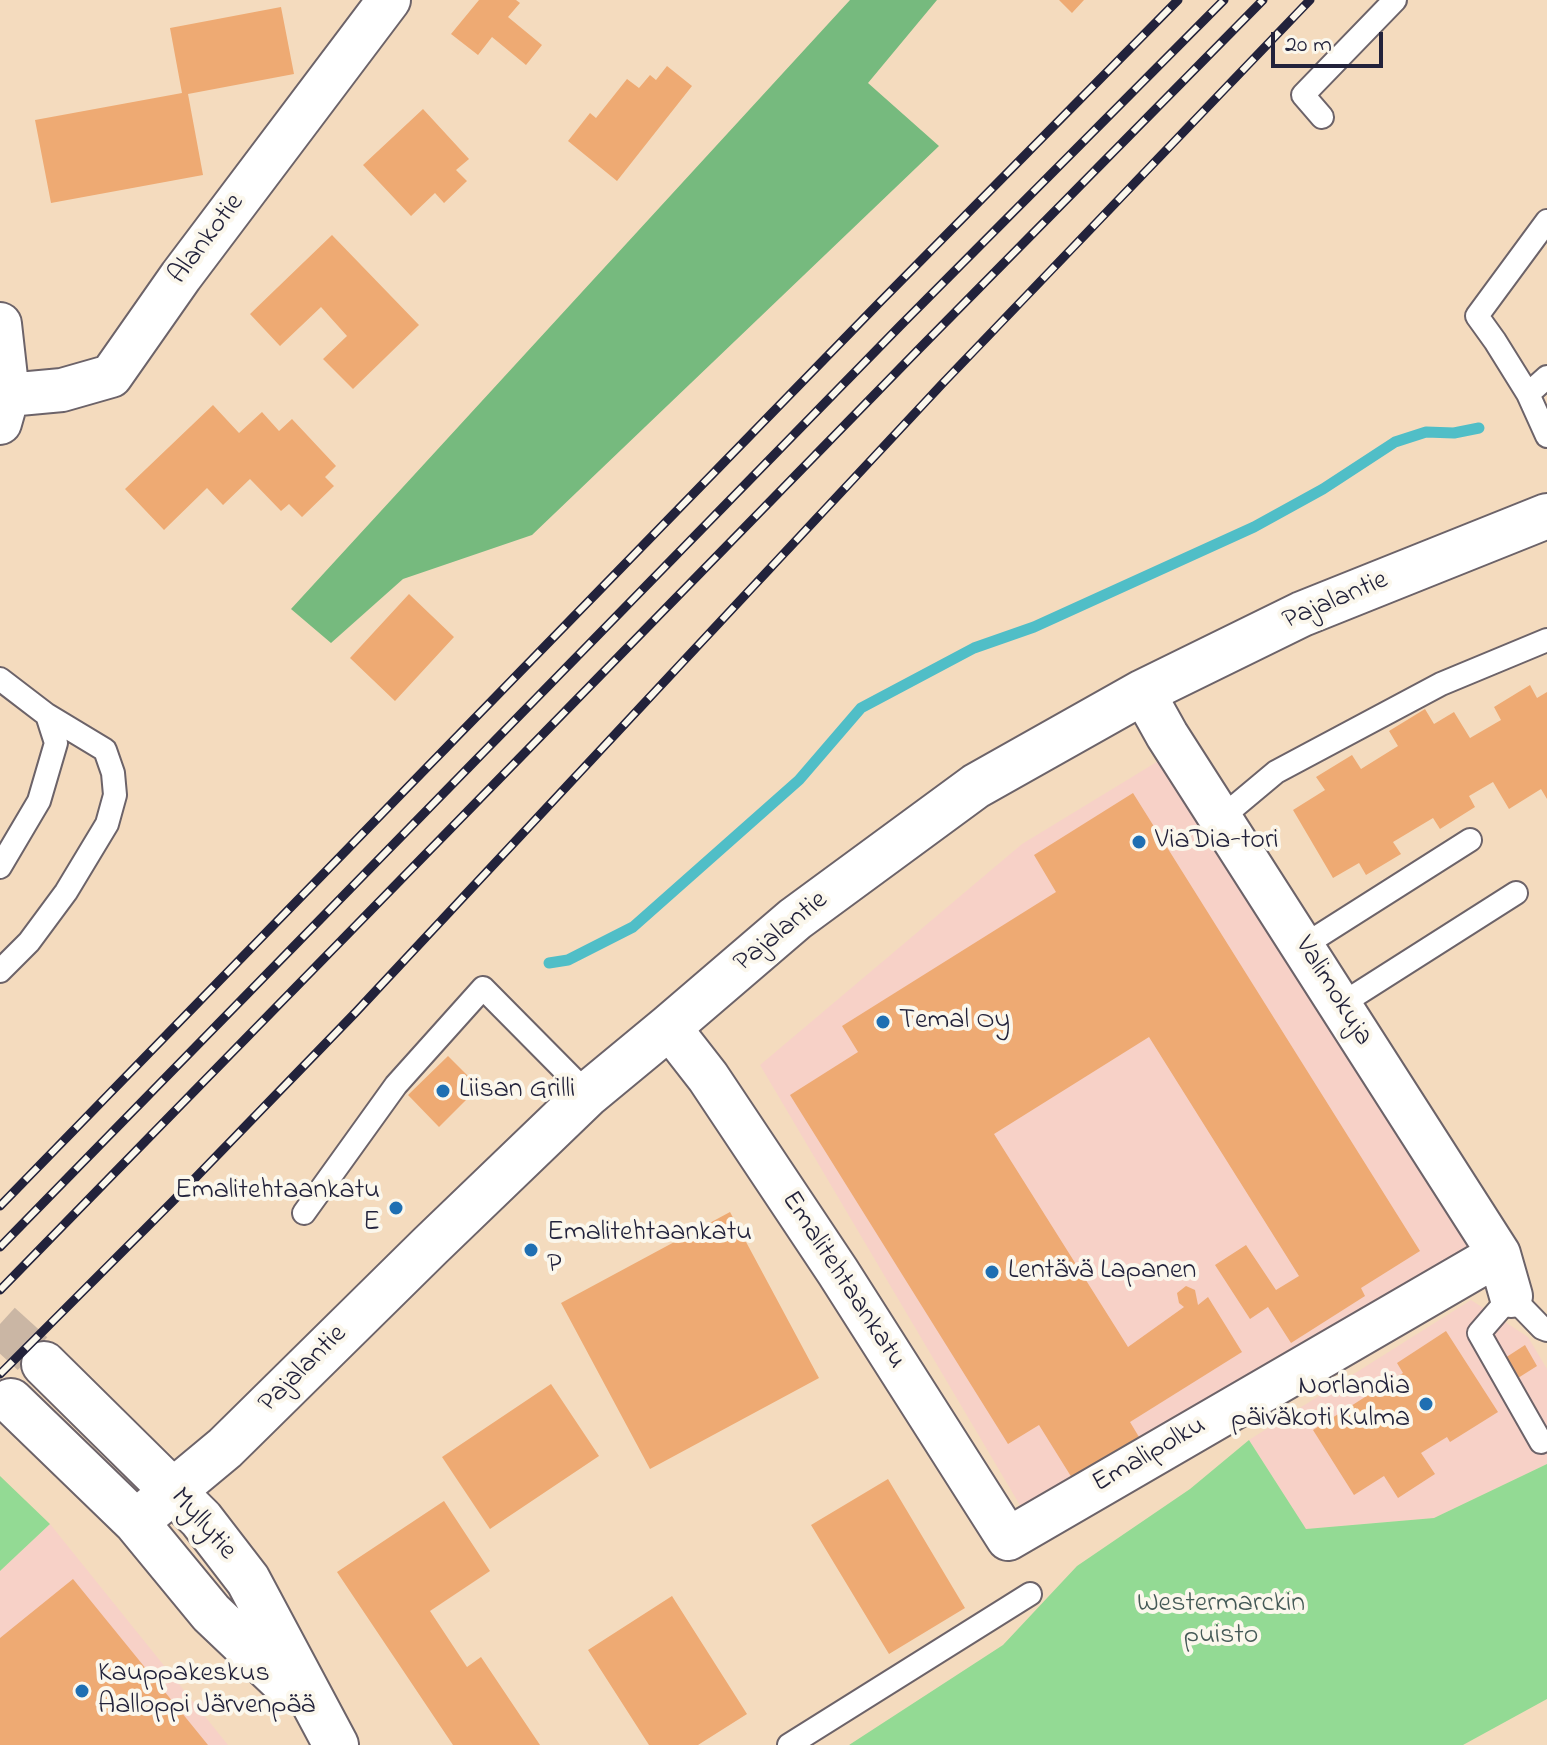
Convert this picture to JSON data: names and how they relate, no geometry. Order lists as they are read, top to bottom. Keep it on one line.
{"streets":{"street":["Alankotie","Pajalantie","Valimokuja","Emalitehtaankatu","Emalipolku","Myllytie"]},"crossings":[["Pajalantie","Valimokuja"],["Pajalantie","Emalitehtaankatu"],["Pajalantie","Myllytie"],["Valimokuja","Emalipolku"],["Emalitehtaankatu","Emalipolku"]],"parks":["Westermarckin puisto"],"places":["ViaDia-tori","Temal Oy","Liisan Grilli","Emalitehtaankatu E","Emalitehtaankatu P","Lentävä Lapanen","Norlandia päiväkoti Kulma","Kauppakeskus Aalloppi Järvenpää"],"scale_bar":"20 m"}
